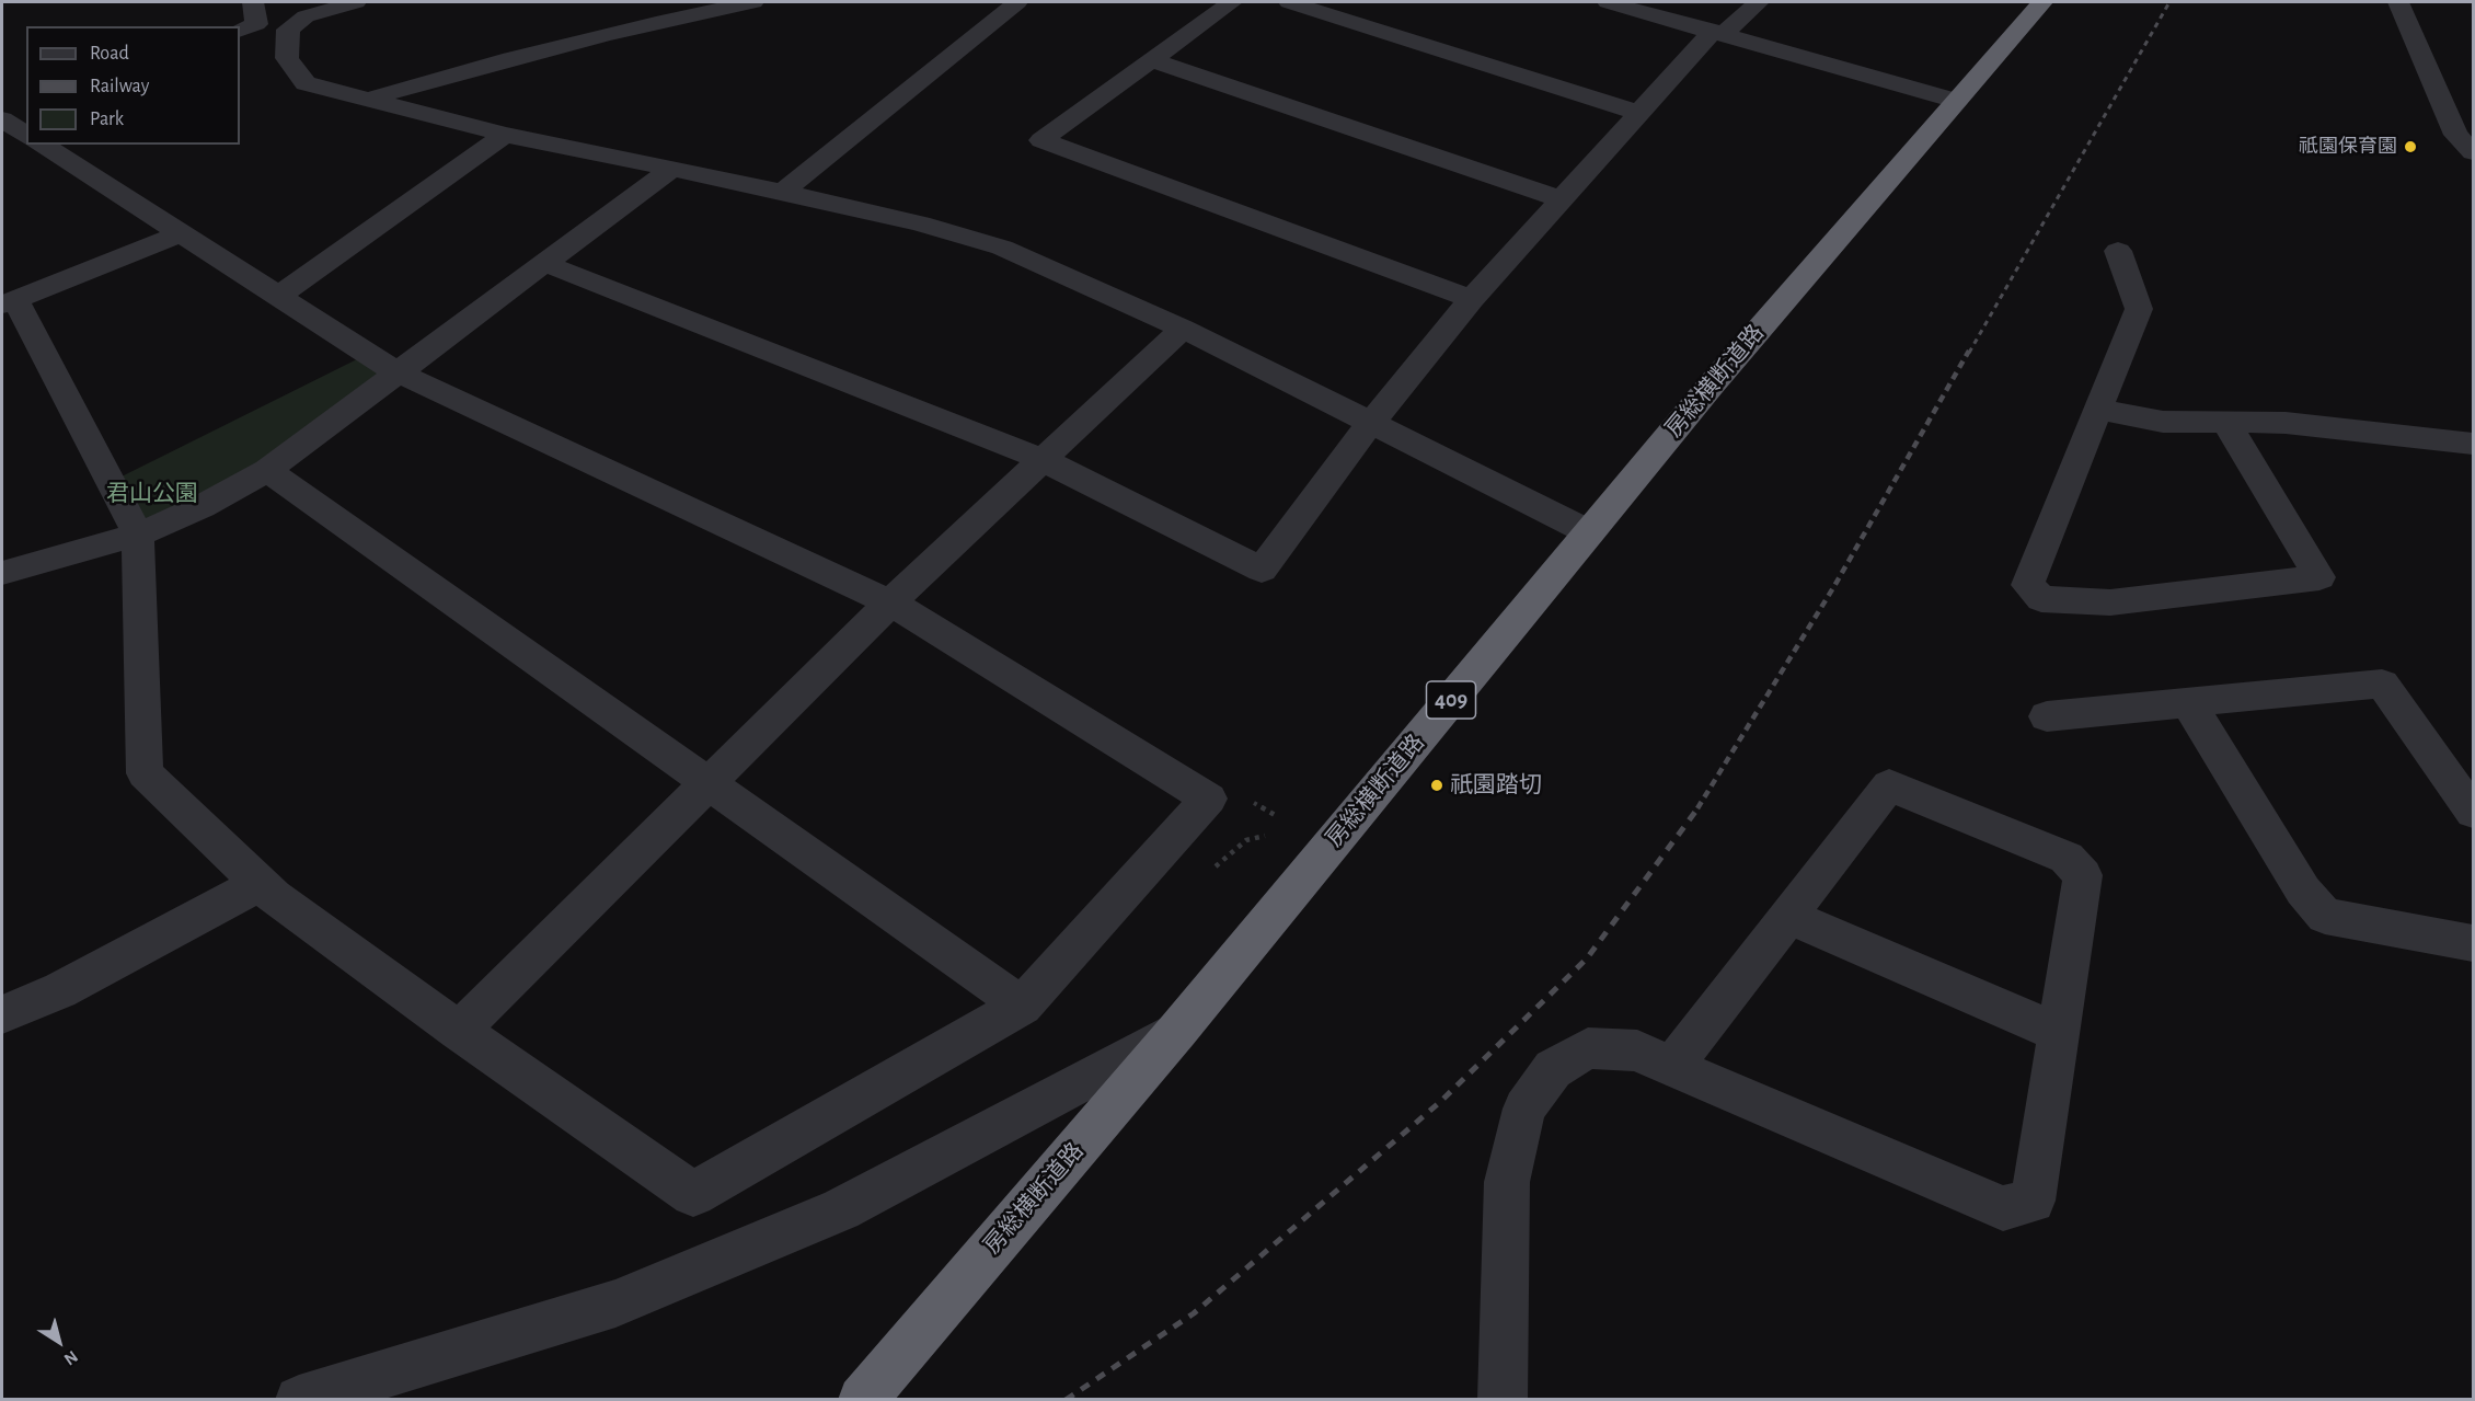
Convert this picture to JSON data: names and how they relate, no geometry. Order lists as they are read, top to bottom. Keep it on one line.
{"streets":{"highway":["房総横断道路","409"]},"parks":["君山公園"],"places":["祇園保育園","祇園踏切"],"legend":["Road","Railway","Park"],"north":"bottom right"}
